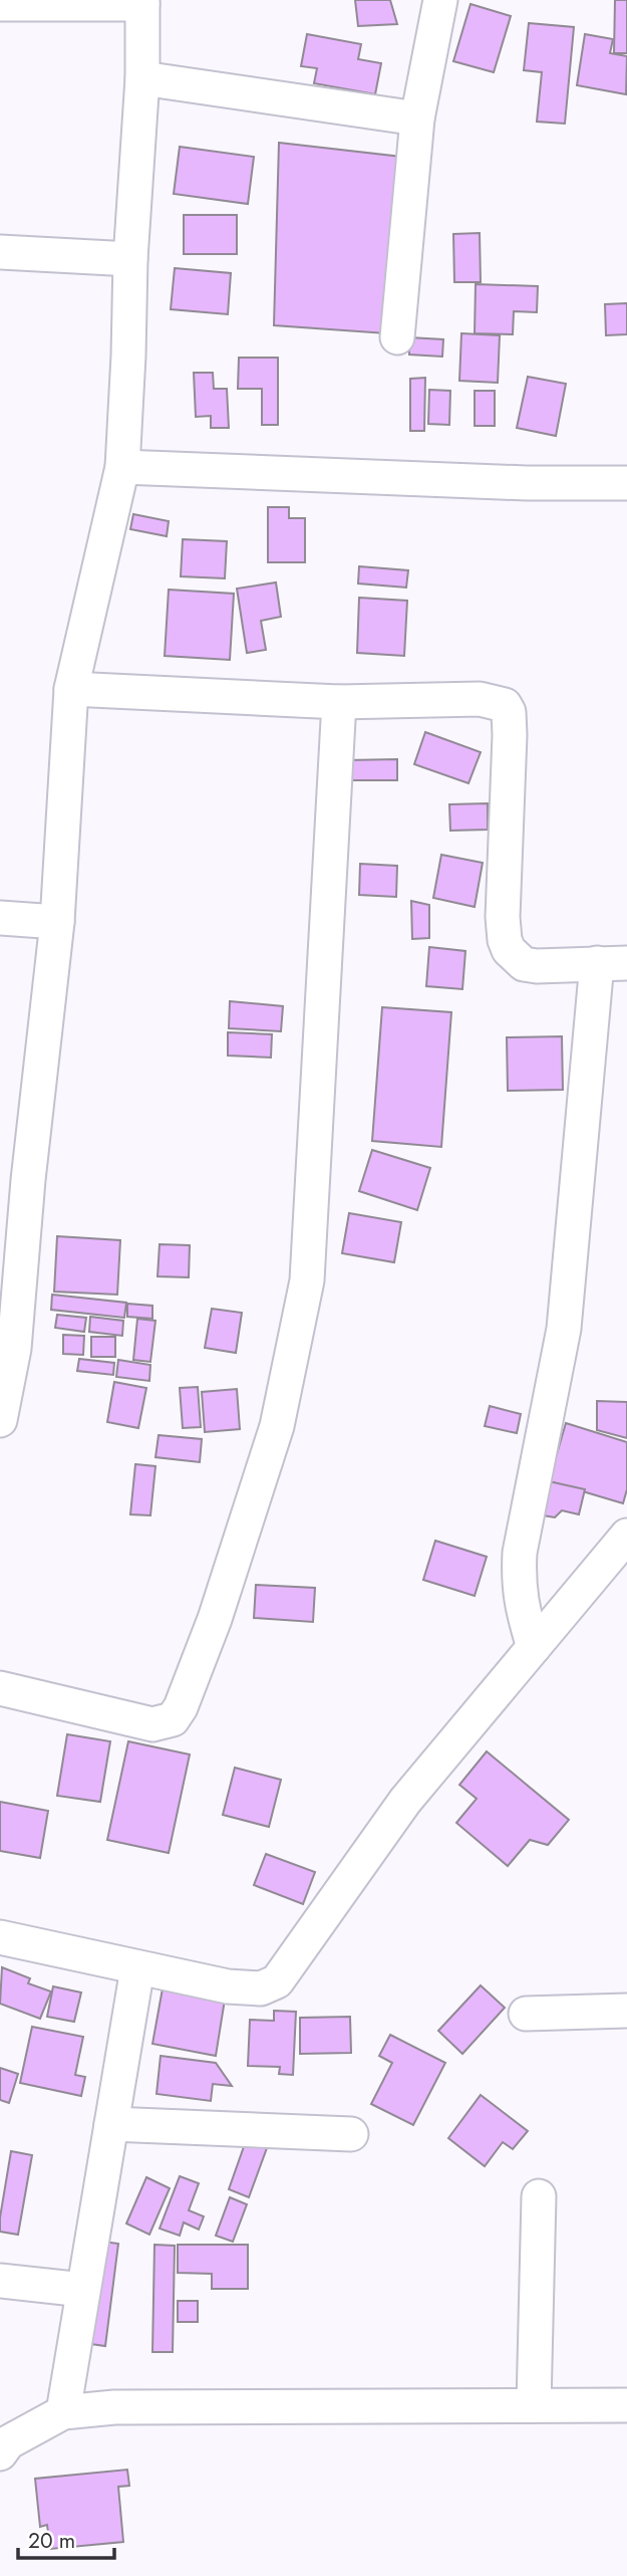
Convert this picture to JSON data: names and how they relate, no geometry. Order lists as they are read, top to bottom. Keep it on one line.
{"scale_bar":"20 m"}
